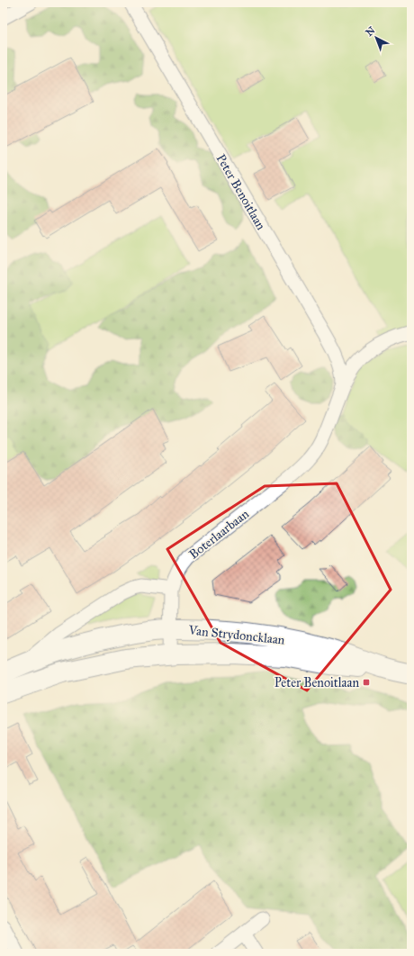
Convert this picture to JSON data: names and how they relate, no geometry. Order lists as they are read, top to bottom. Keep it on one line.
{"streets":{"main road":["Van Strydoncklaan"],"street":["Peter Benoitlaan","Boterlaarbaan"]},"crossings":[["Peter Benoitlaan","Boterlaarbaan"],["Boterlaarbaan","Van Strydoncklaan"]],"places":{"transit":["Peter Benoitlaan"]},"north":"top left"}
